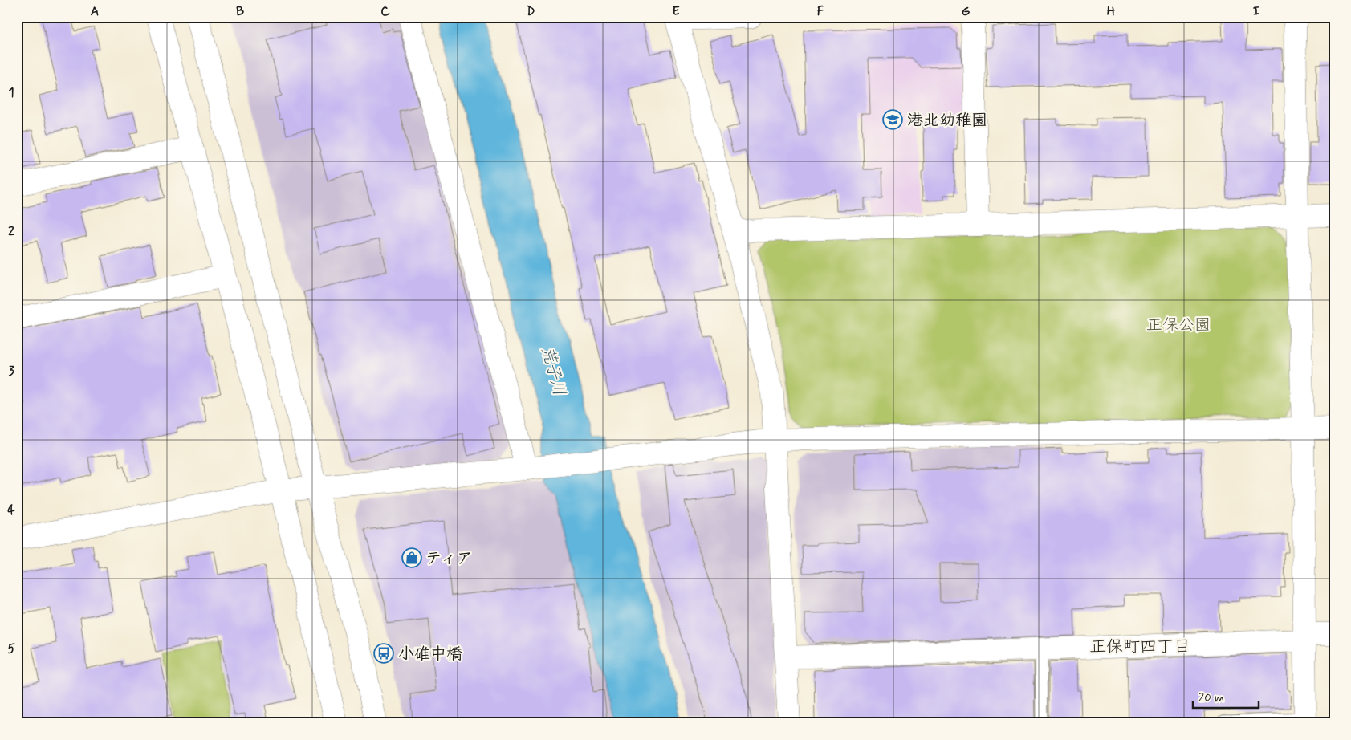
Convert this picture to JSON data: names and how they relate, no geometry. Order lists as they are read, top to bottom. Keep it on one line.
{"districts":["正保町四丁目"],"water":["荒子川"],"parks":["正保公園"],"places":{"school or university":["港北幼稚園"],"shop":["ティア"],"bus stop":["小碓中橋"]},"scale_bar":"20 m","grid":{"columns":["A","B","C","D","E","F","G","H","I"],"rows":["1","2","3","4","5"]}}
